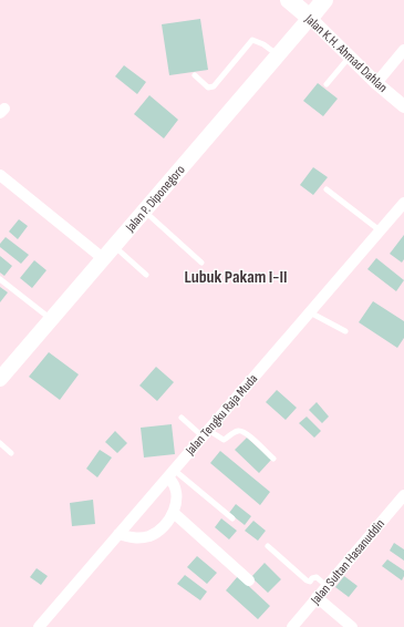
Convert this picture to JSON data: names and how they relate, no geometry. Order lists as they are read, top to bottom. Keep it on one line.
{"streets":{"main road":["Jalan K.H. Ahmad Dahlan","Jalan P. Diponegoro"],"street":["Jalan Tengku Raja Muda","Jalan Sultan Hasanuddin"]},"crossings":[["Jalan K.H. Ahmad Dahlan","Jalan P. Diponegoro"]],"districts":["Lubuk Pakam I-II"]}
